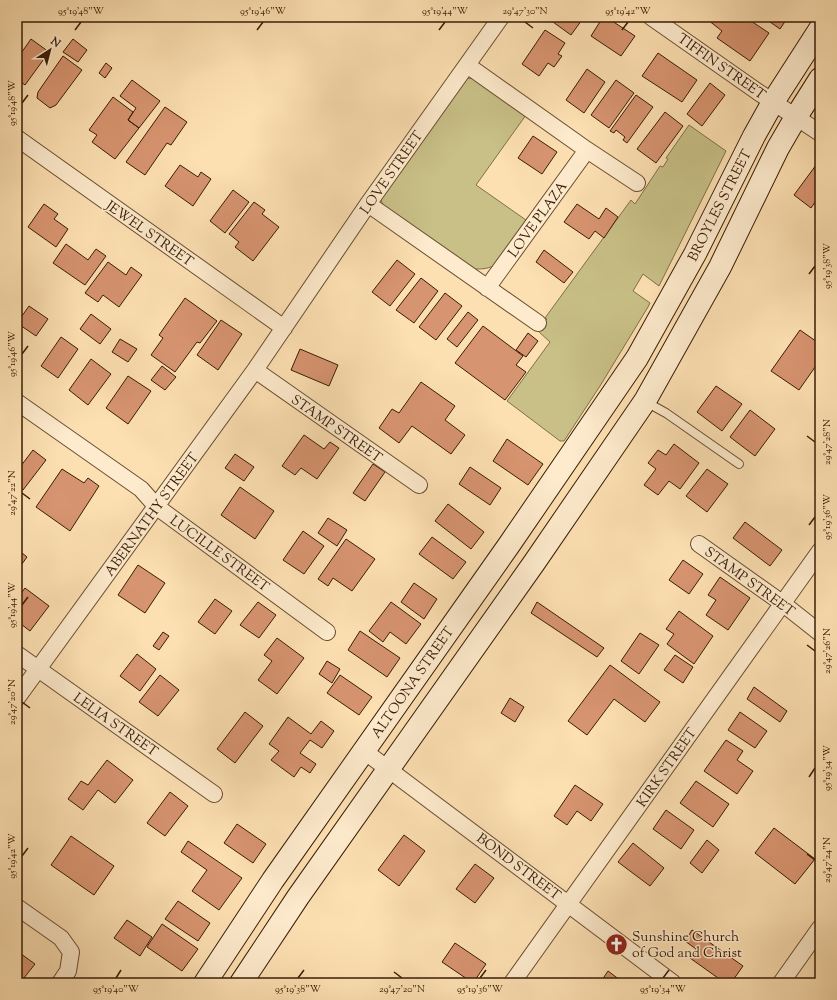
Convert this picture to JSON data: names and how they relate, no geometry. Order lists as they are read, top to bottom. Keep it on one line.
{"streets":{"main road":["BROYLES STREET","ALTOONA STREET"],"street":["TIFFIN STREET","LOVE STREET","LOVE PLAZA","JEWEL STREET","STAMP STREET","ABERNATHY STREET","LUCILLE STREET","LELIA STREET","KIRK STREET","BOND STREET"]},"crossings":[["TIFFIN STREET","BROYLES STREET"],["LOVE STREET","JEWEL STREET"],["LOVE STREET","ABERNATHY STREET"],["BROYLES STREET","ALTOONA STREET"],["JEWEL STREET","ABERNATHY STREET"],["STAMP STREET","ABERNATHY STREET"],["STAMP STREET","KIRK STREET"],["ABERNATHY STREET","LUCILLE STREET"],["ABERNATHY STREET","LELIA STREET"],["ALTOONA STREET","BOND STREET"],["KIRK STREET","BOND STREET"]],"places":{"church":["Sunshine Church of God and Christ"]},"north":"top right","coordinates":["95°19'48\"W","95°19'46\"W","95°19'44\"W","29°47'30\"N","95°19'42\"W","95°19'38\"W","29°47'28\"N","29°47'22\"N","95°19'36\"W","29°47'26\"N","29°47'20\"N","95°19'34\"W","29°47'24\"N","95°19'40\"W"]}
